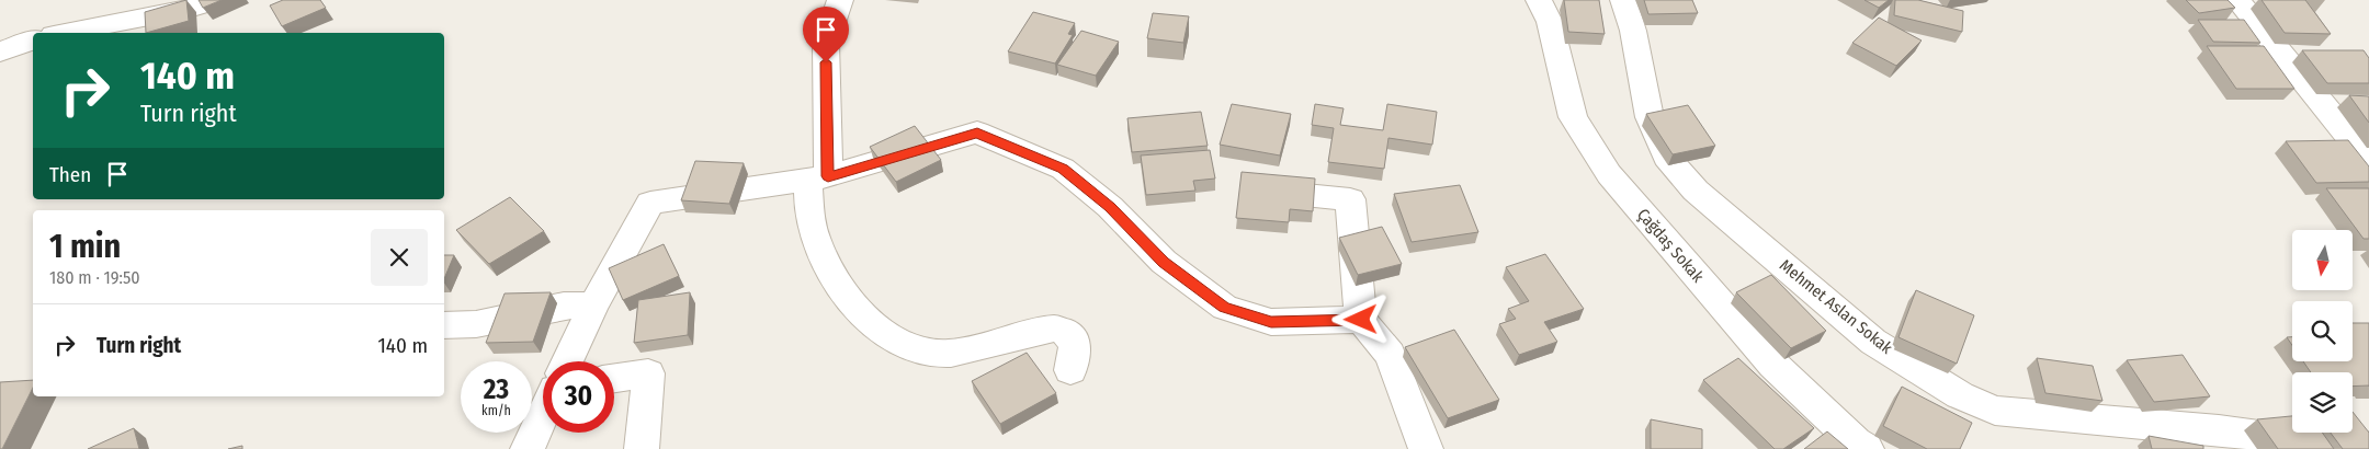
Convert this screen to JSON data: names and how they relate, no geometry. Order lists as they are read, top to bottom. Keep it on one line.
{"streets":{"street":["Çağdaş Sokak","Mehmet Aslan Sokak"]},"north":"bottom","page":{"turn":["140 m","Turn right"],"then":"Then","heading":["1 min","180 m · 19:50"],"list":[{"name":"Turn right","value":"140 m"}],"speed":"23 km/h","limit":"30"}}
